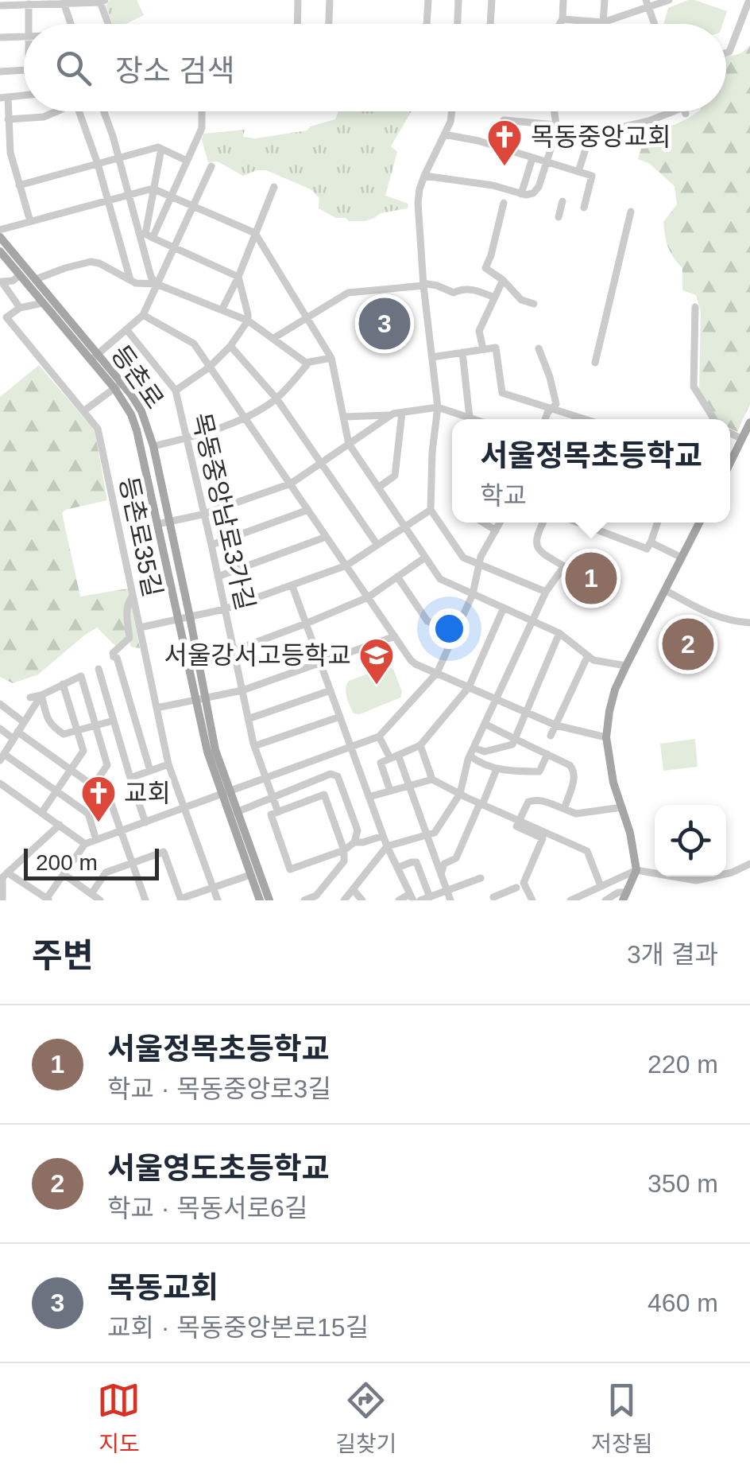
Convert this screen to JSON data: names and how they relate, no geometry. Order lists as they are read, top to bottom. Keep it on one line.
{"streets":{"main road":["등촌로"],"street":["목동중앙남로3가길","등촌로35길"]},"crossings":[["등촌로","등촌로35길"]],"places":{"church":["목동중앙교회","교회"],"school or university":["서울강서고등학교"]},"scale_bar":"200 m","page":{"search":"장소 검색","pins":["3","1","2"],"popup":["서울정목초등학교","학교"],"scale":"200 m","heading":["주변","3개 결과"],"list":[{"mark":"1","name":"서울정목초등학교","note":"학교 · 목동중앙로3길","value":"220 m"},{"mark":"2","name":"서울영도초등학교","note":"학교 · 목동서로6길","value":"350 m"},{"mark":"3","name":"목동교회","note":"교회 · 목동중앙본로15길","value":"460 m"}],"nav":["지도","길찾기","저장됨"]}}
